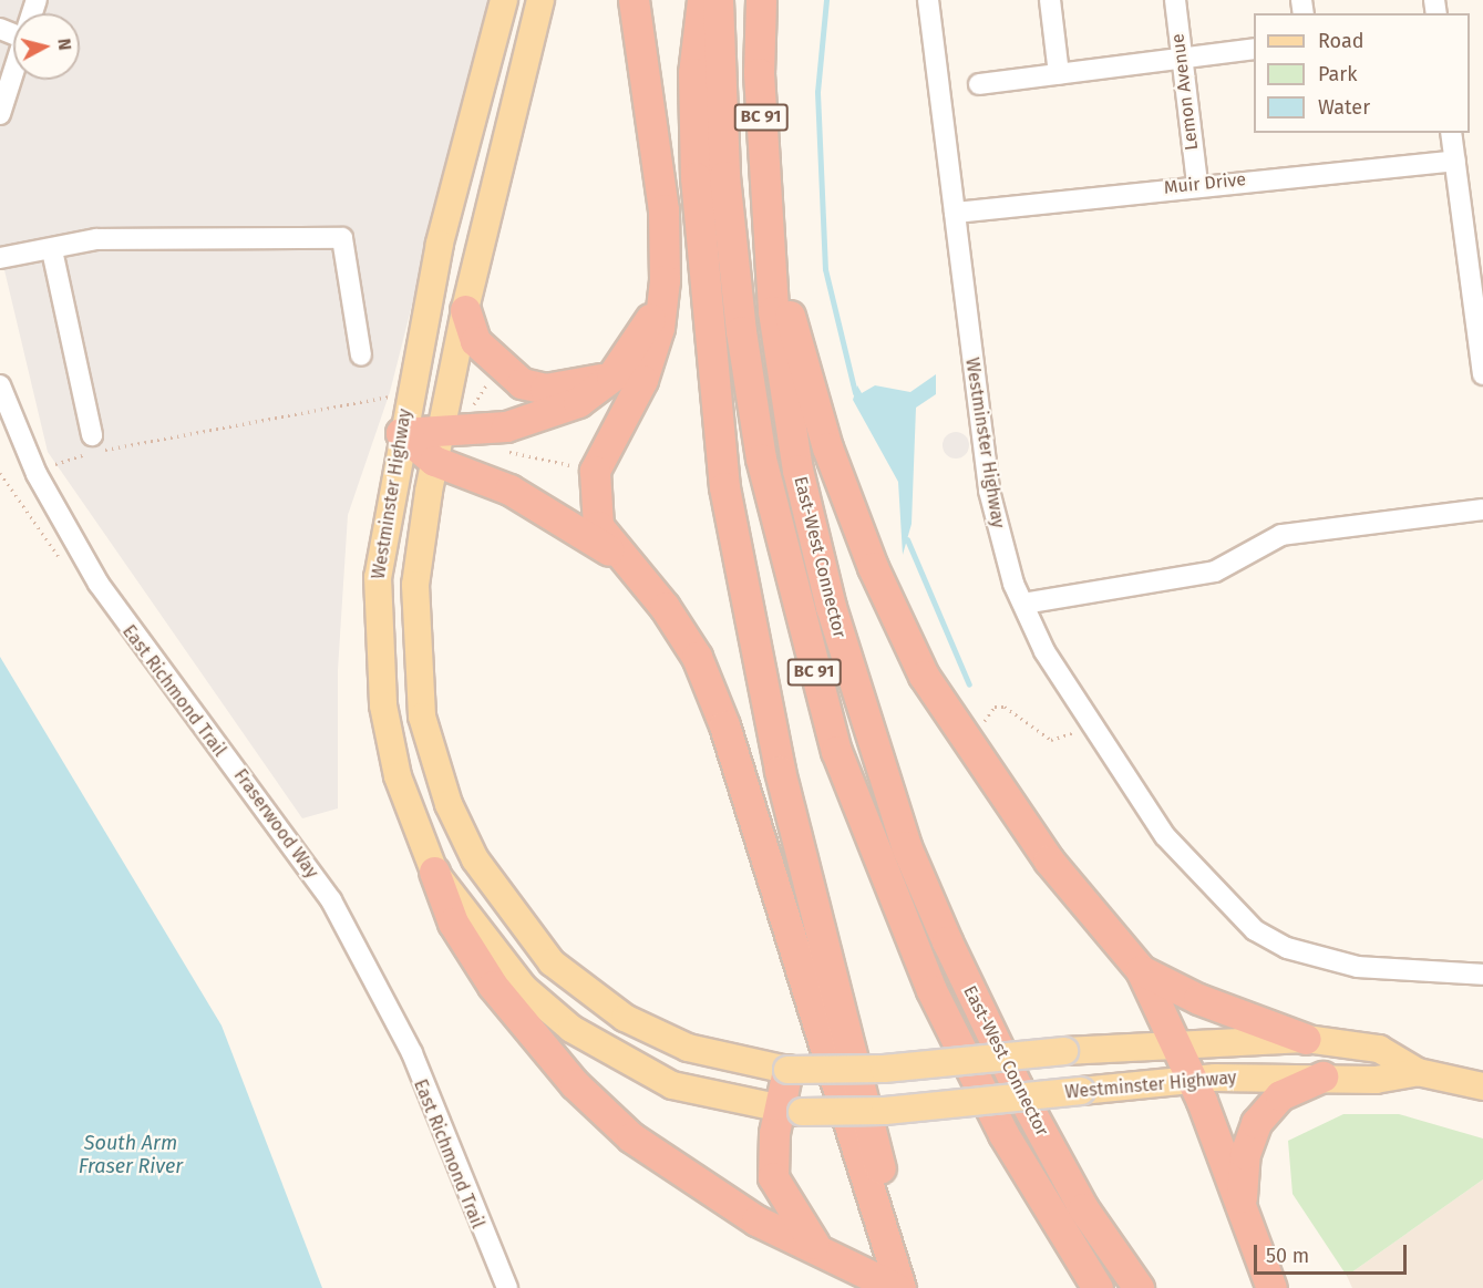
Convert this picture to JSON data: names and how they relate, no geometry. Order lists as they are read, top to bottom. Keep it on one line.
{"streets":{"highway":["BC 91","East-West Connector"],"main road":["Westminster Highway"],"street":["Lemon Avenue","Muir Drive","Fraserwood Way"]},"crossings":[["Lemon Avenue","Muir Drive"],["Muir Drive","Westminster Highway"]],"water":["South Arm Fraser River"],"legend":["Road","Park","Water"],"scale_bar":"50 m","north":"right"}
